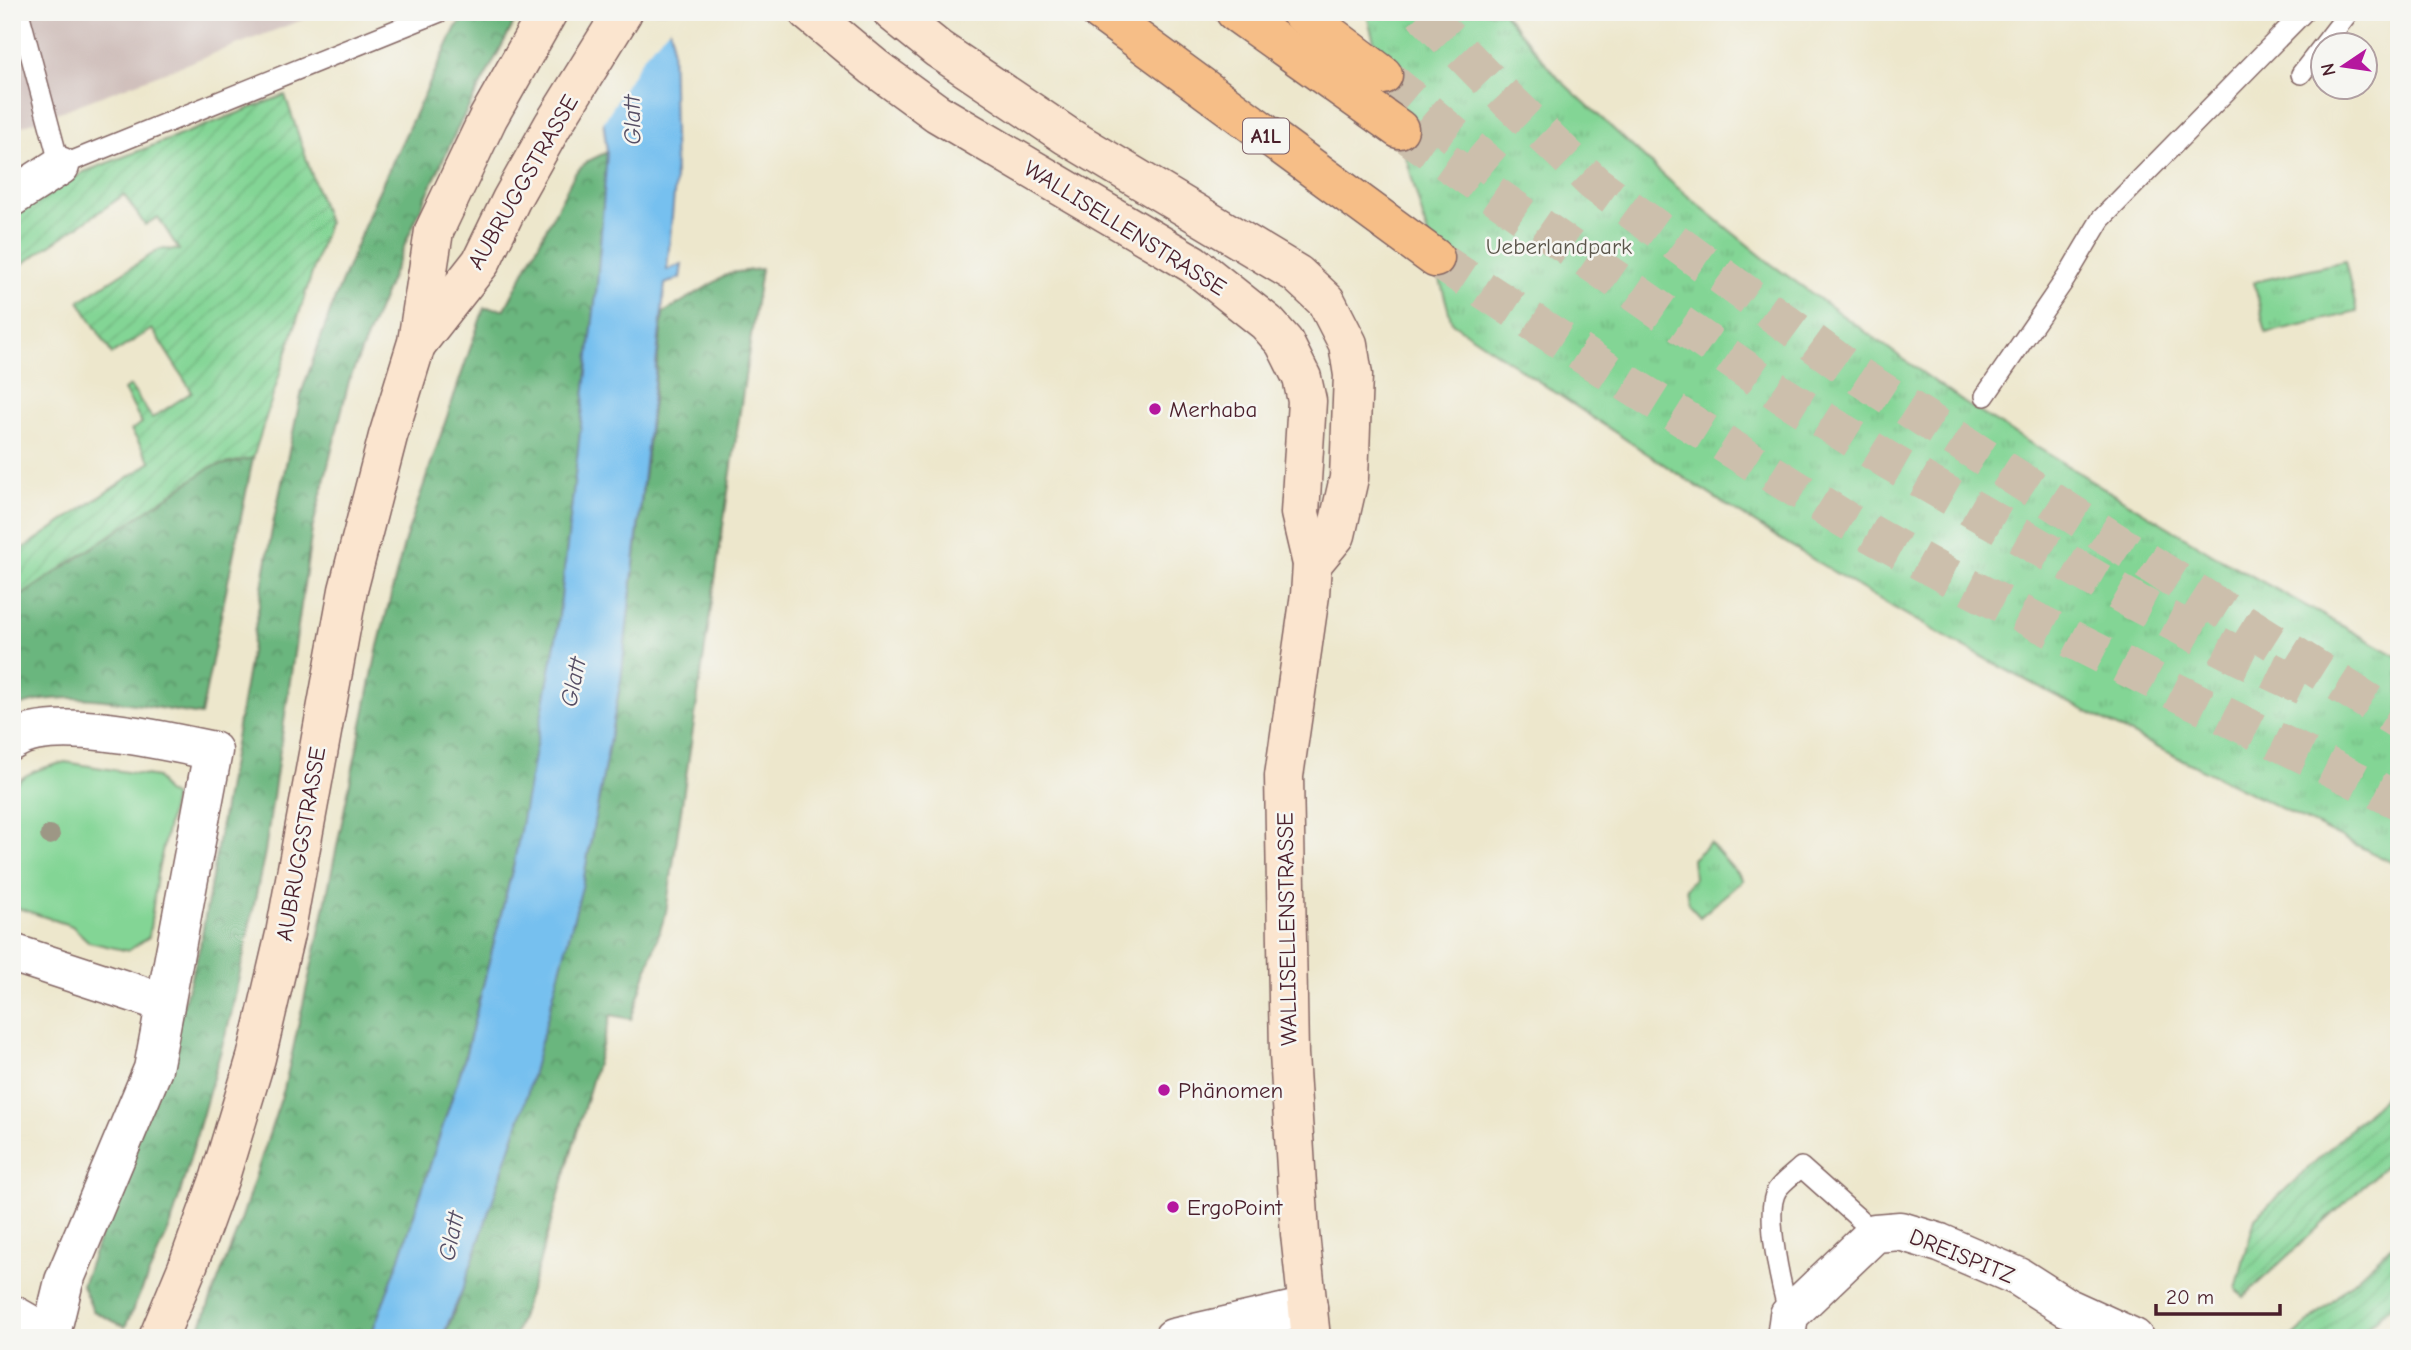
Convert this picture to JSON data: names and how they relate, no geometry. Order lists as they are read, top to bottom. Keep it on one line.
{"streets":{"highway":["A1L"],"street":["AUBRUGGSTRASSE","WALLISELLENSTRASSE","DREISPITZ"]},"water":["Glatt"],"parks":["Ueberlandpark"],"places":["Merhaba","Phänomen","ErgoPoint"],"scale_bar":"20 m","north":"left"}
